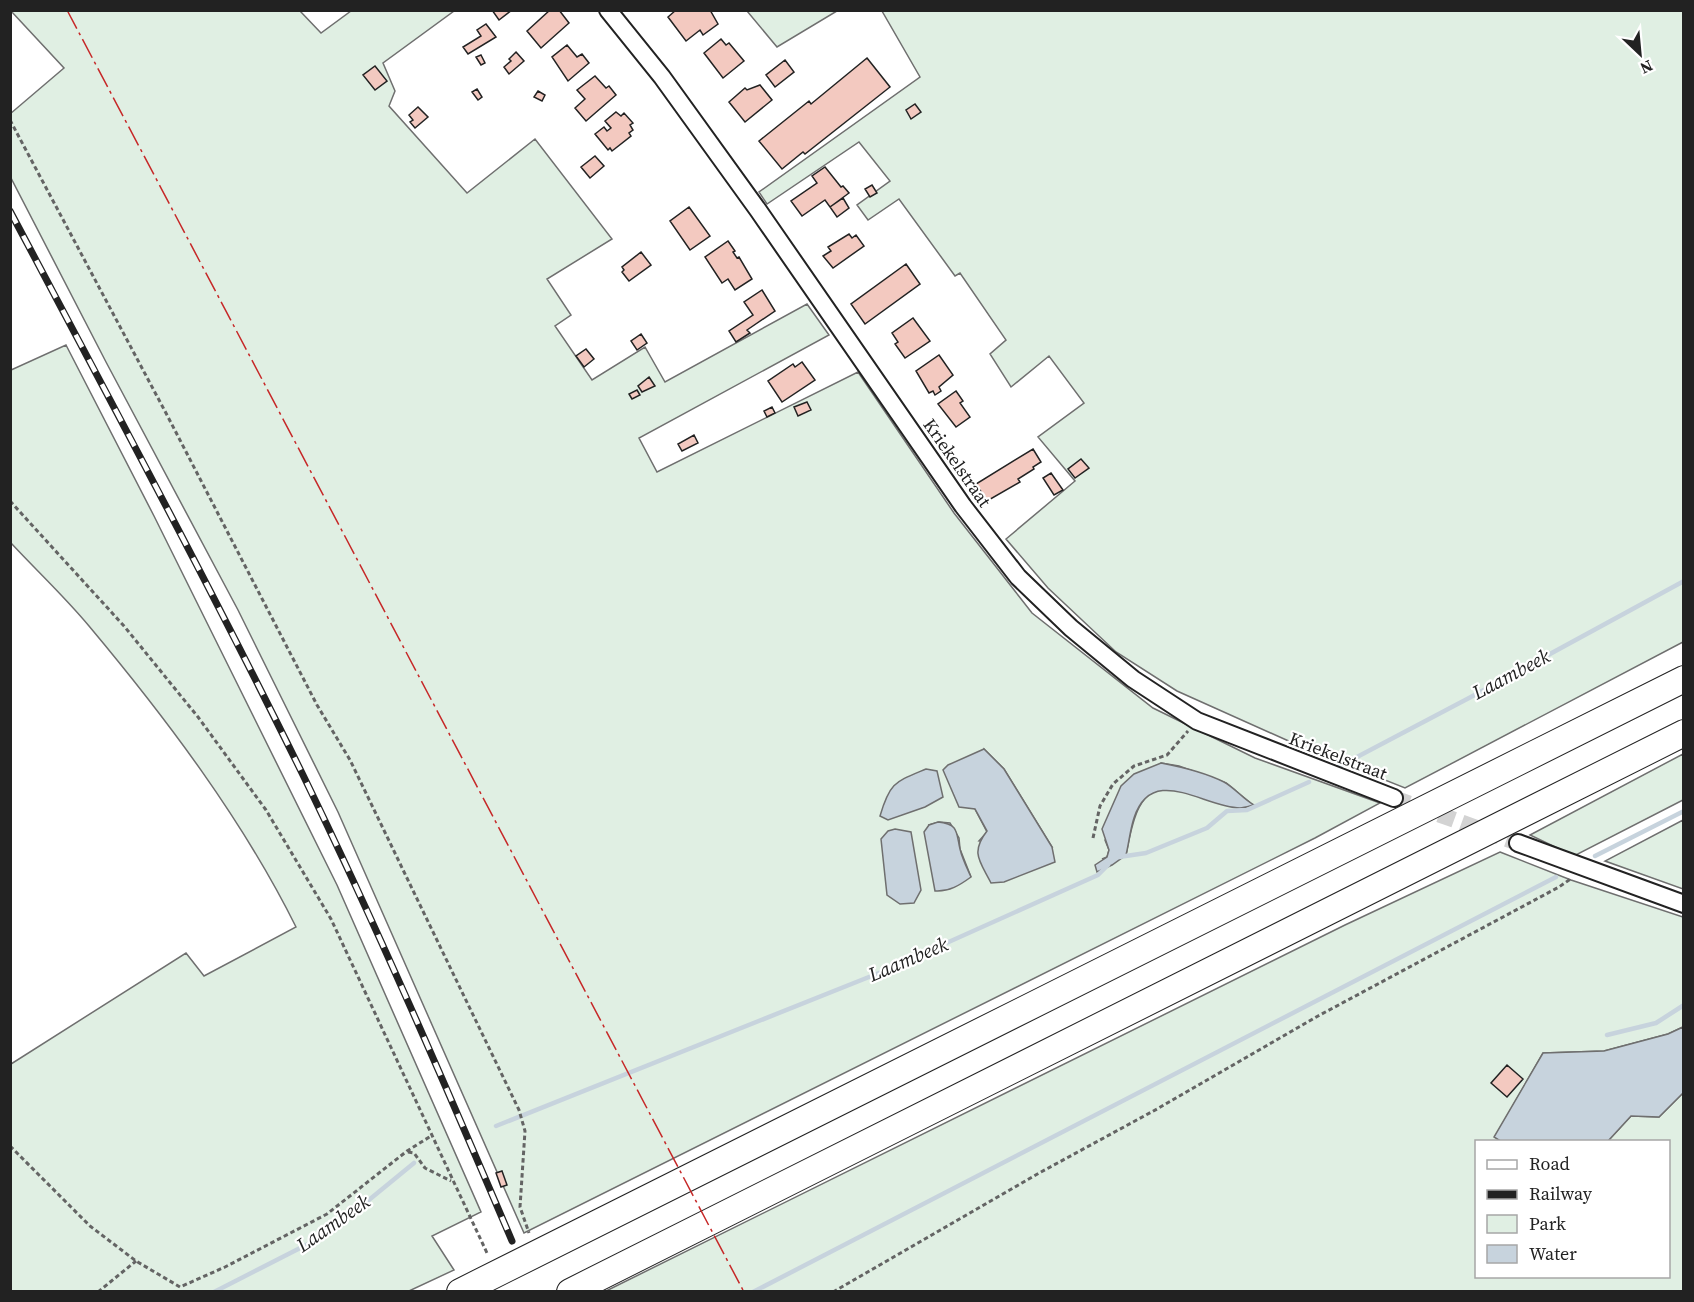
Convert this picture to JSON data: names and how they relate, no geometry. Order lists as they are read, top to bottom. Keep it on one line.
{"streets":{"street":["Kriekelstraat"]},"water":["Laambeek"],"legend":["Road","Railway","Park","Water"],"north":"bottom right"}
